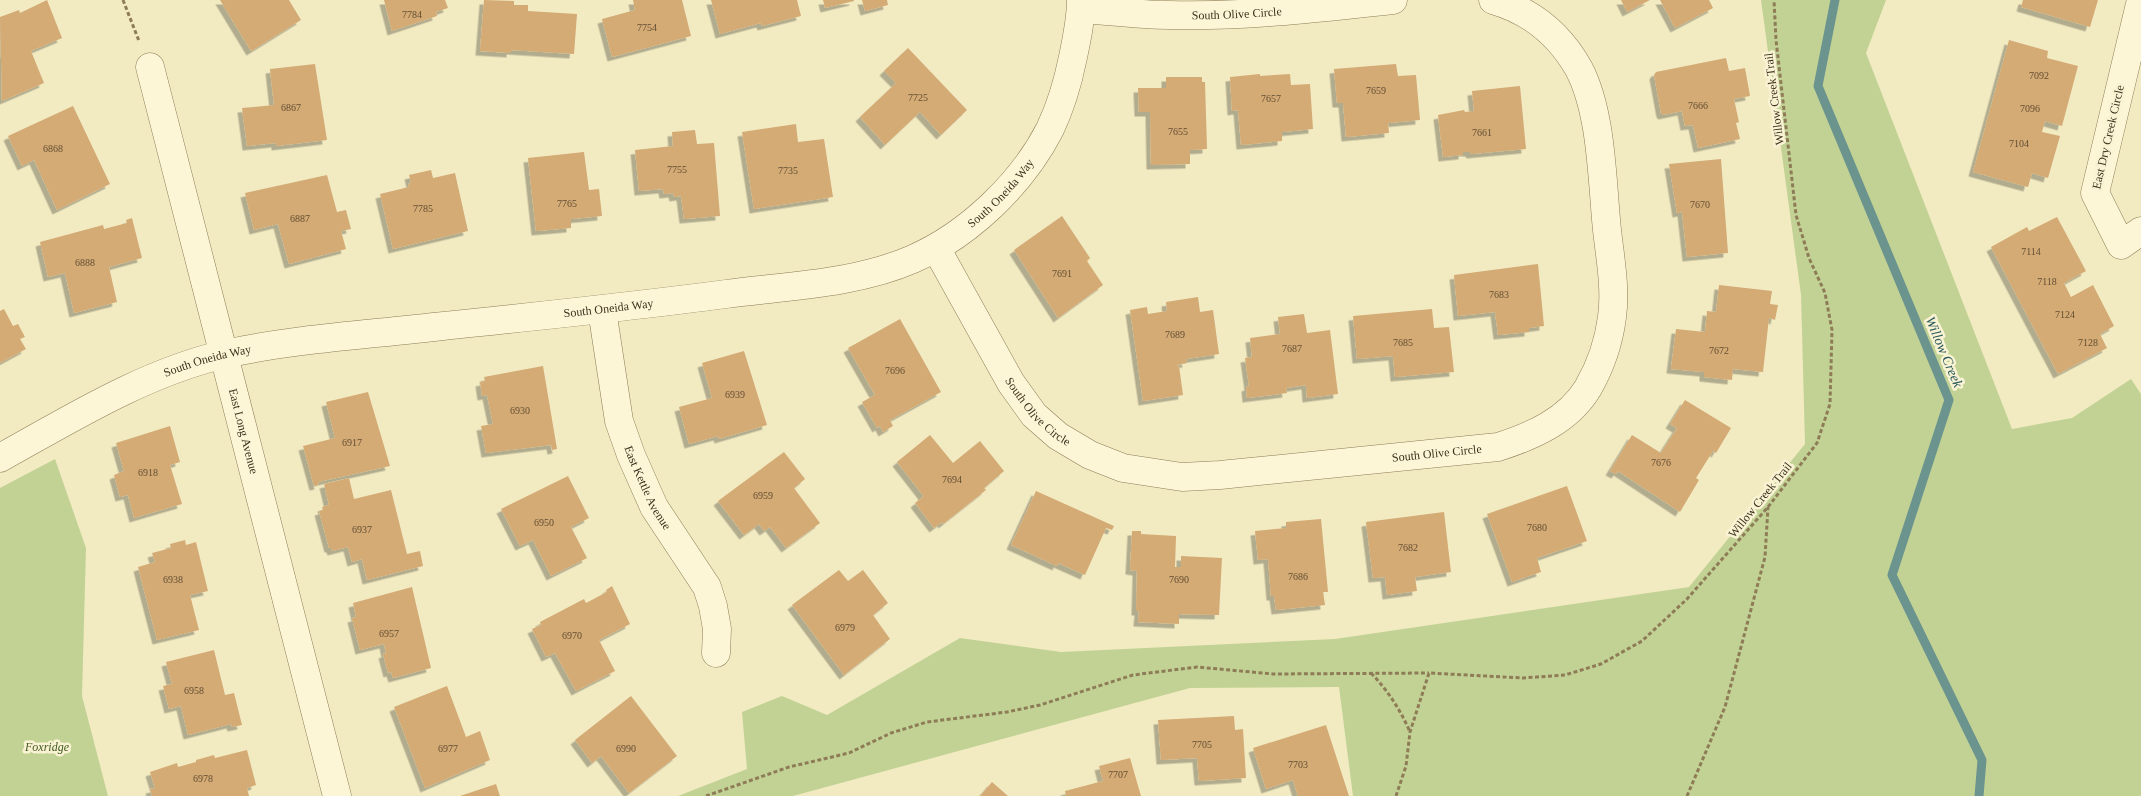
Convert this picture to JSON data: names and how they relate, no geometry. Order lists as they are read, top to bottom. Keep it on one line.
{"streets":{"street":["South Olive Circle","East Dry Creek Circle","South Oneida Way","East Long Avenue","East Kettle Avenue"],"path":["Willow Creek Trail"]},"crossings":[["South Olive Circle","South Oneida Way"],["South Oneida Way","East Long Avenue"],["South Oneida Way","East Kettle Avenue"]],"water":["Willow Creek"],"parks":["Foxridge"],"house_numbers":["7784","7754","7092","7659","7725","7657","7666","6867","7096","7655","7661","7104","6868","7755","7735","7765","7670","7785","6887","7114","6888","7691","7118","7683","7124","7689","7685","7128","7687","7672","7696","6939","6930","6917","7676","6918","7694","6959","6950","7680","6937","7682","7686","6938","7690","6979","6957","6970","6958","7705","6977","6990","7703","7707","6978"]}
